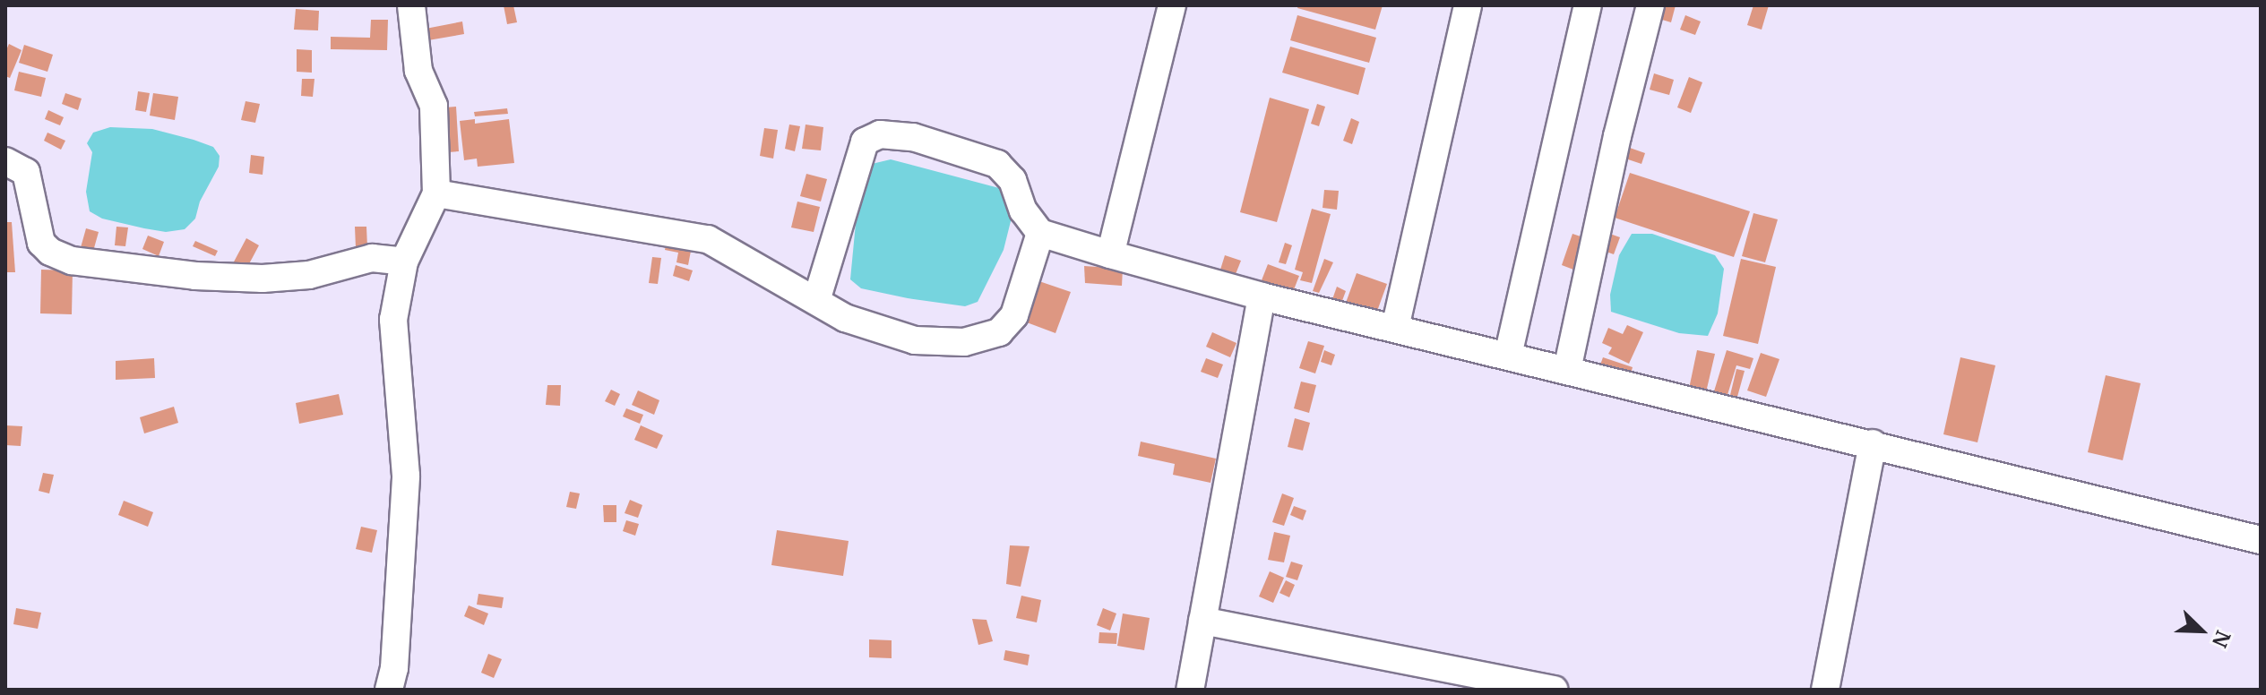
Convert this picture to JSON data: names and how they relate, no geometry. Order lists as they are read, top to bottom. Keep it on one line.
{"north":"bottom right"}
